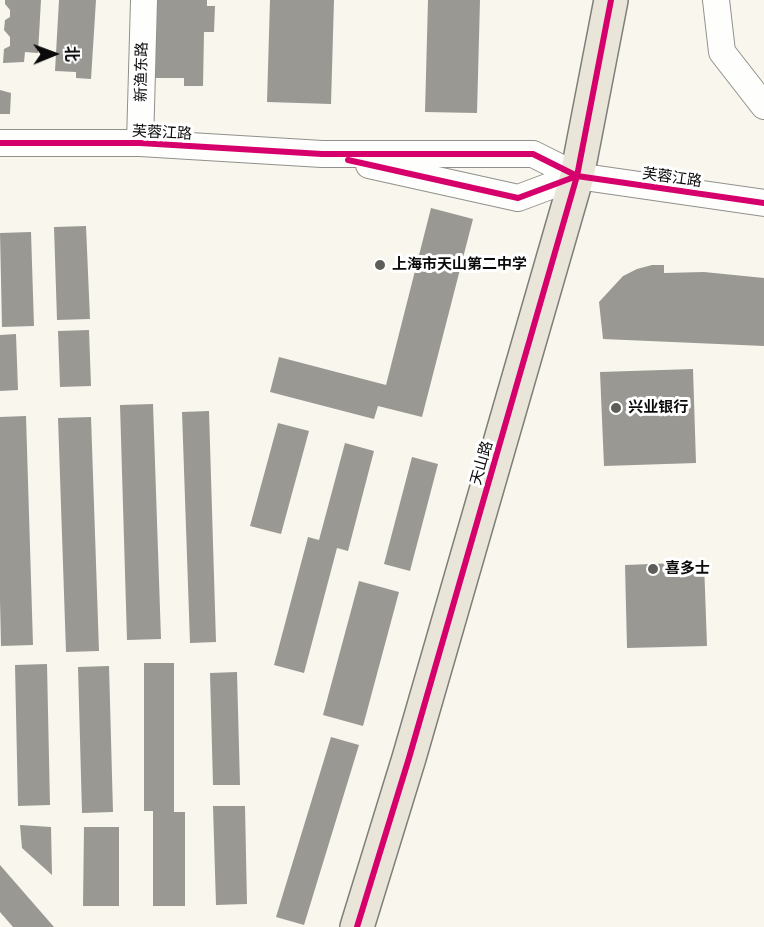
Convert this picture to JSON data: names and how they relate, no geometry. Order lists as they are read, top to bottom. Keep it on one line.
{"streets":{"main road":["天山路"],"street":["新渔东路","芙蓉江路"]},"crossings":[["新渔东路","芙蓉江路"],["芙蓉江路","天山路"]],"places":["上海市天山第二中学","兴业银行","喜多士"],"north":"right"}
